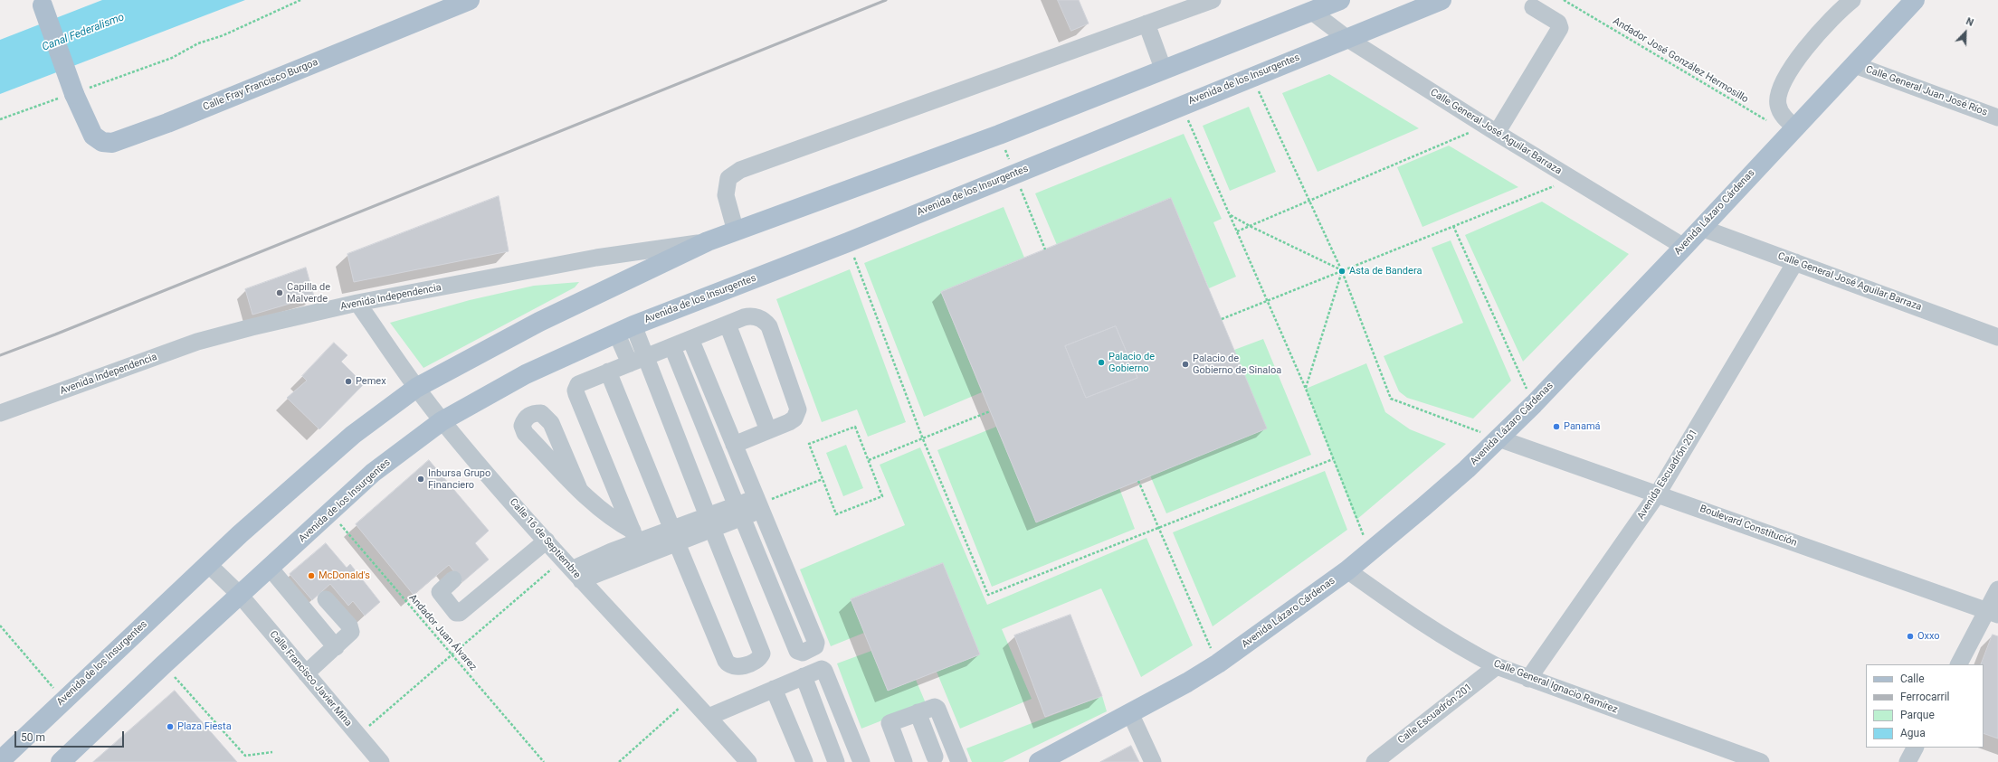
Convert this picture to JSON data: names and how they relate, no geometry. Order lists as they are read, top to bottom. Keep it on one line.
{"streets":{"main road":["Avenida de los Insurgentes","Calle Fray Francisco Burgoa","Avenida Lázaro Cárdenas"],"street":["Calle General Juan José Ríos","Calle General José Aguilar Barraza","Avenida Independencia","Avenida Escuadrón 201","Boulevard Constitución","Calle 16 de Septiembre","Calle Francisco Javier Mina","Calle General Ignacio Ramírez","Calle Escuadrón 201"],"path":["Andador José González Hermosillo","Andador Juan Álvarez"]},"crossings":[["Andador José González Hermosillo","Avenida Lázaro Cárdenas"],["Avenida de los Insurgentes","Calle General José Aguilar Barraza"],["Avenida de los Insurgentes","Avenida Independencia"],["Avenida de los Insurgentes","Calle 16 de Septiembre"],["Avenida de los Insurgentes","Andador Juan Álvarez"],["Avenida de los Insurgentes","Calle Francisco Javier Mina"],["Calle General Juan José Ríos","Avenida Lázaro Cárdenas"],["Calle General José Aguilar Barraza","Avenida Lázaro Cárdenas"],["Calle General José Aguilar Barraza","Avenida Escuadrón 201"],["Avenida Lázaro Cárdenas","Boulevard Constitución"],["Avenida Lázaro Cárdenas","Calle General Ignacio Ramírez"],["Avenida Independencia","Calle 16 de Septiembre"],["Avenida Escuadrón 201","Boulevard Constitución"],["Avenida Escuadrón 201","Calle General Ignacio Ramírez"],["Calle General Ignacio Ramírez","Calle Escuadrón 201"]],"water":["Canal Federalismo"],"places":["Asta de Bandera","Capilla de Malverde","Palacio de Gobierno","Palacio de Gobierno de Sinaloa","Pemex","Panamá","Inbursa Grupo Financiero","McDonald's","Oxxo","Plaza Fiesta"],"legend":["Calle","Ferrocarril","Parque","Agua"],"scale_bar":"50 m","north":"top right"}
